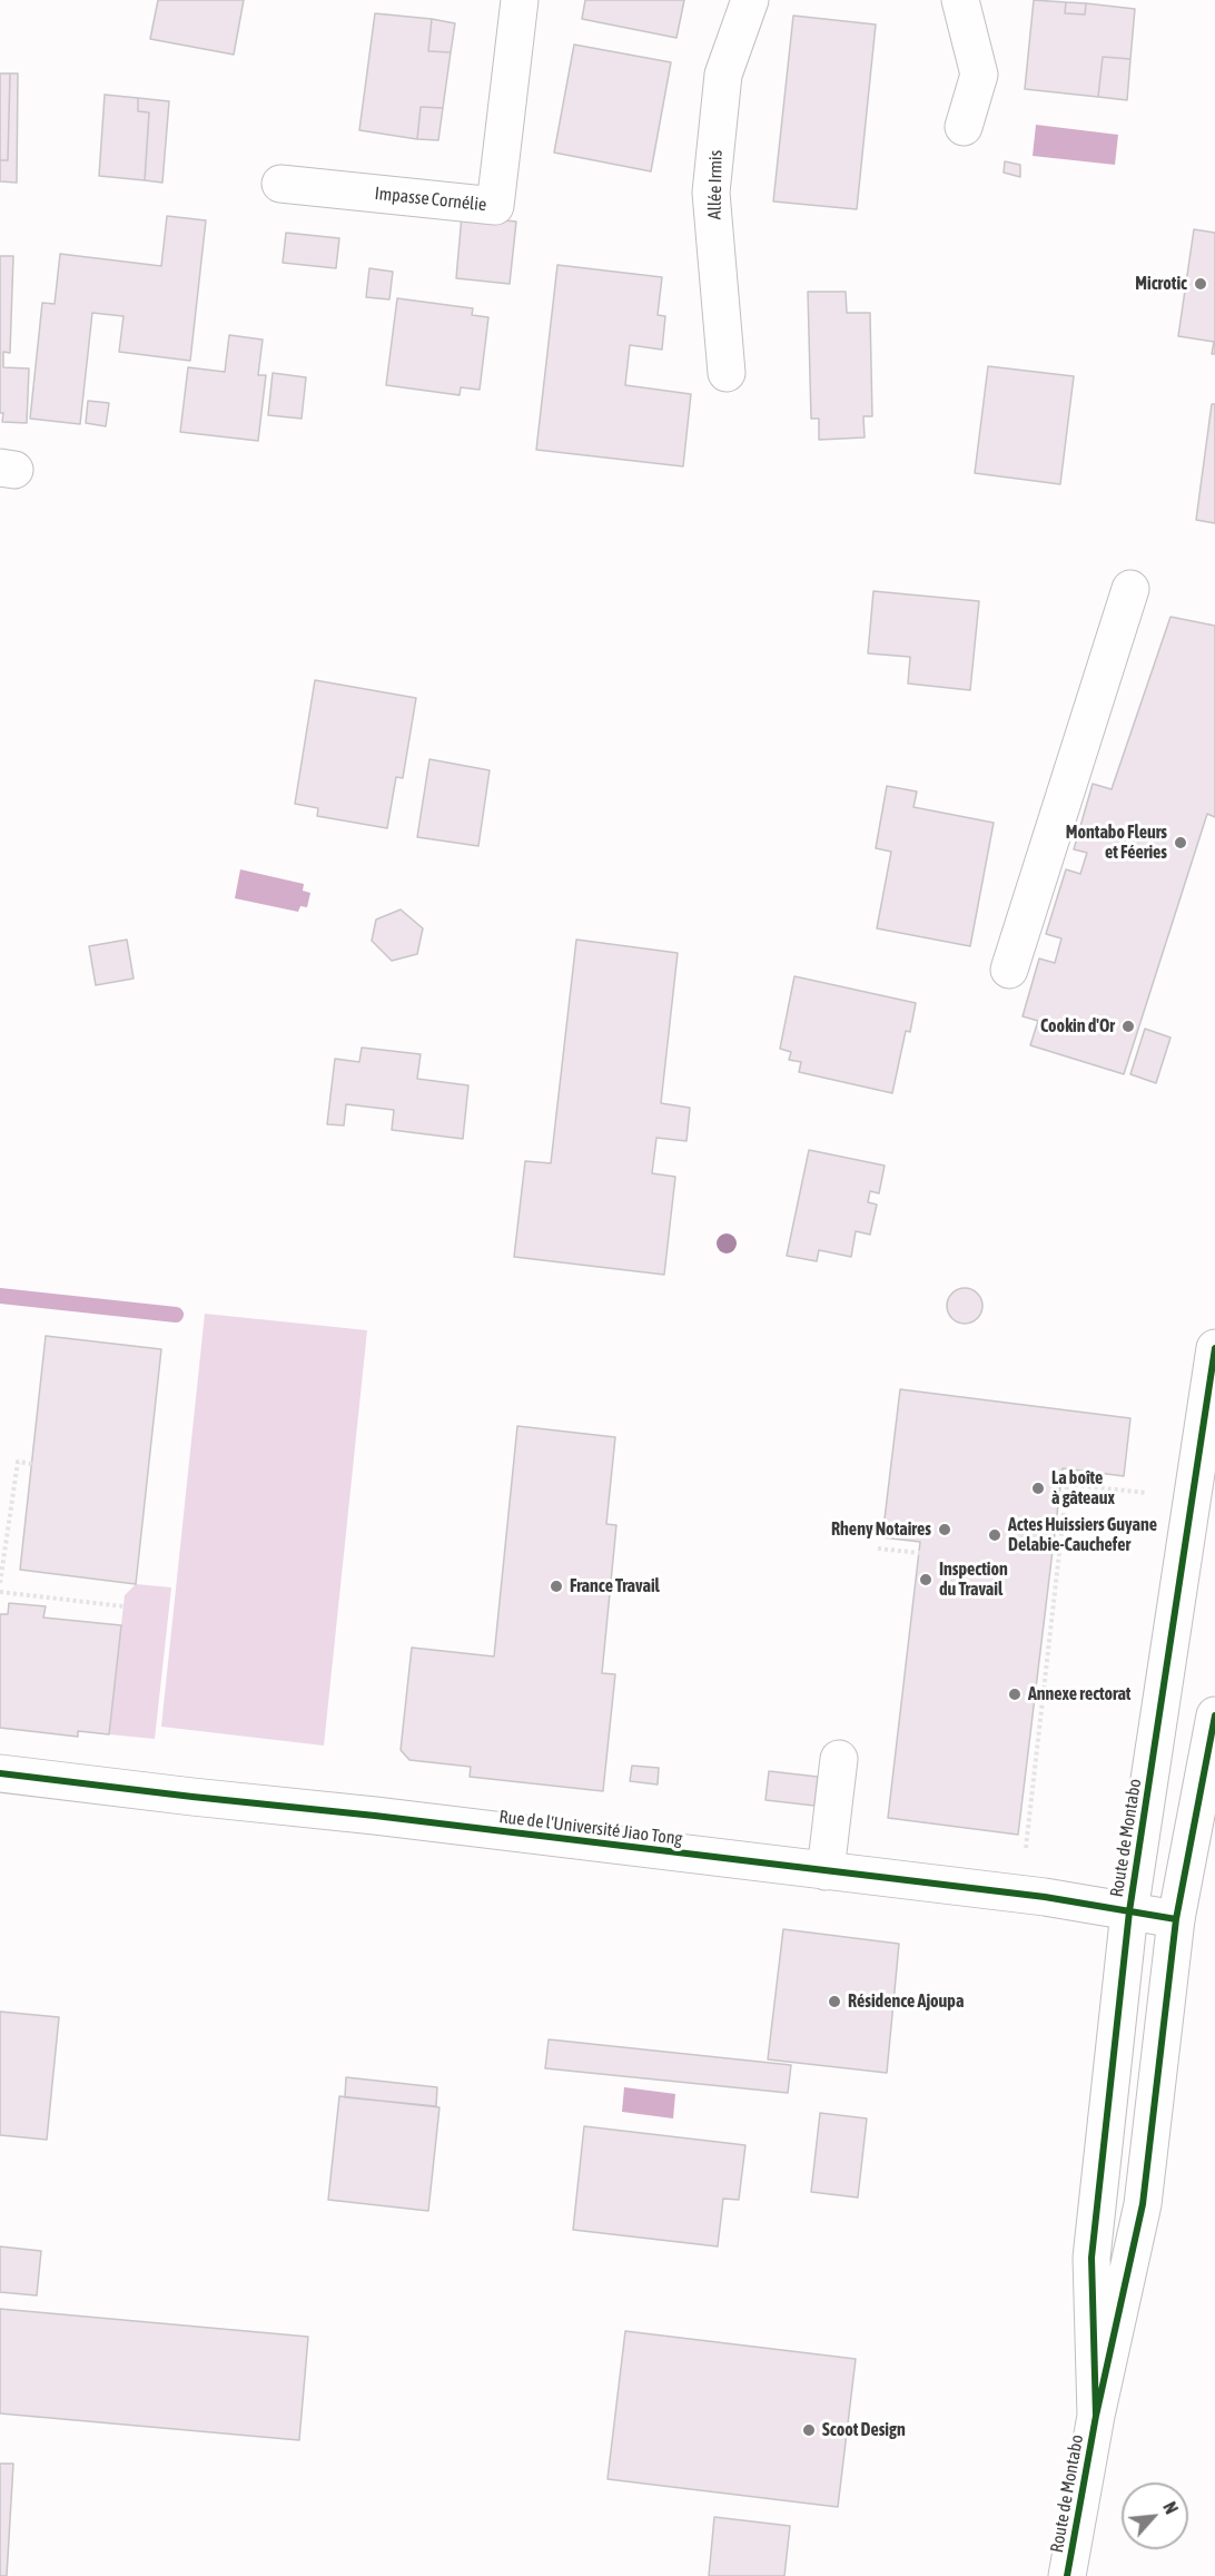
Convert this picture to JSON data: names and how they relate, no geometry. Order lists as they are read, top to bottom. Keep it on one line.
{"streets":{"street":["Allée Irmis","Impasse Cornélie","Rue de l'Université Jiao Tong","Route de Montabo"]},"crossings":[["Rue de l'Université Jiao Tong","Route de Montabo"]],"places":["Microtic","Montabo Fleurs et Féeries","Cookin d'Or","La boîte à gâteaux","Rheny Notaires","Actes Huissiers Guyane Delabie-Cauchefer","Inspection du Travail","France Travail","Annexe rectorat","Résidence Ajoupa","Scoot Design"],"north":"top right"}
